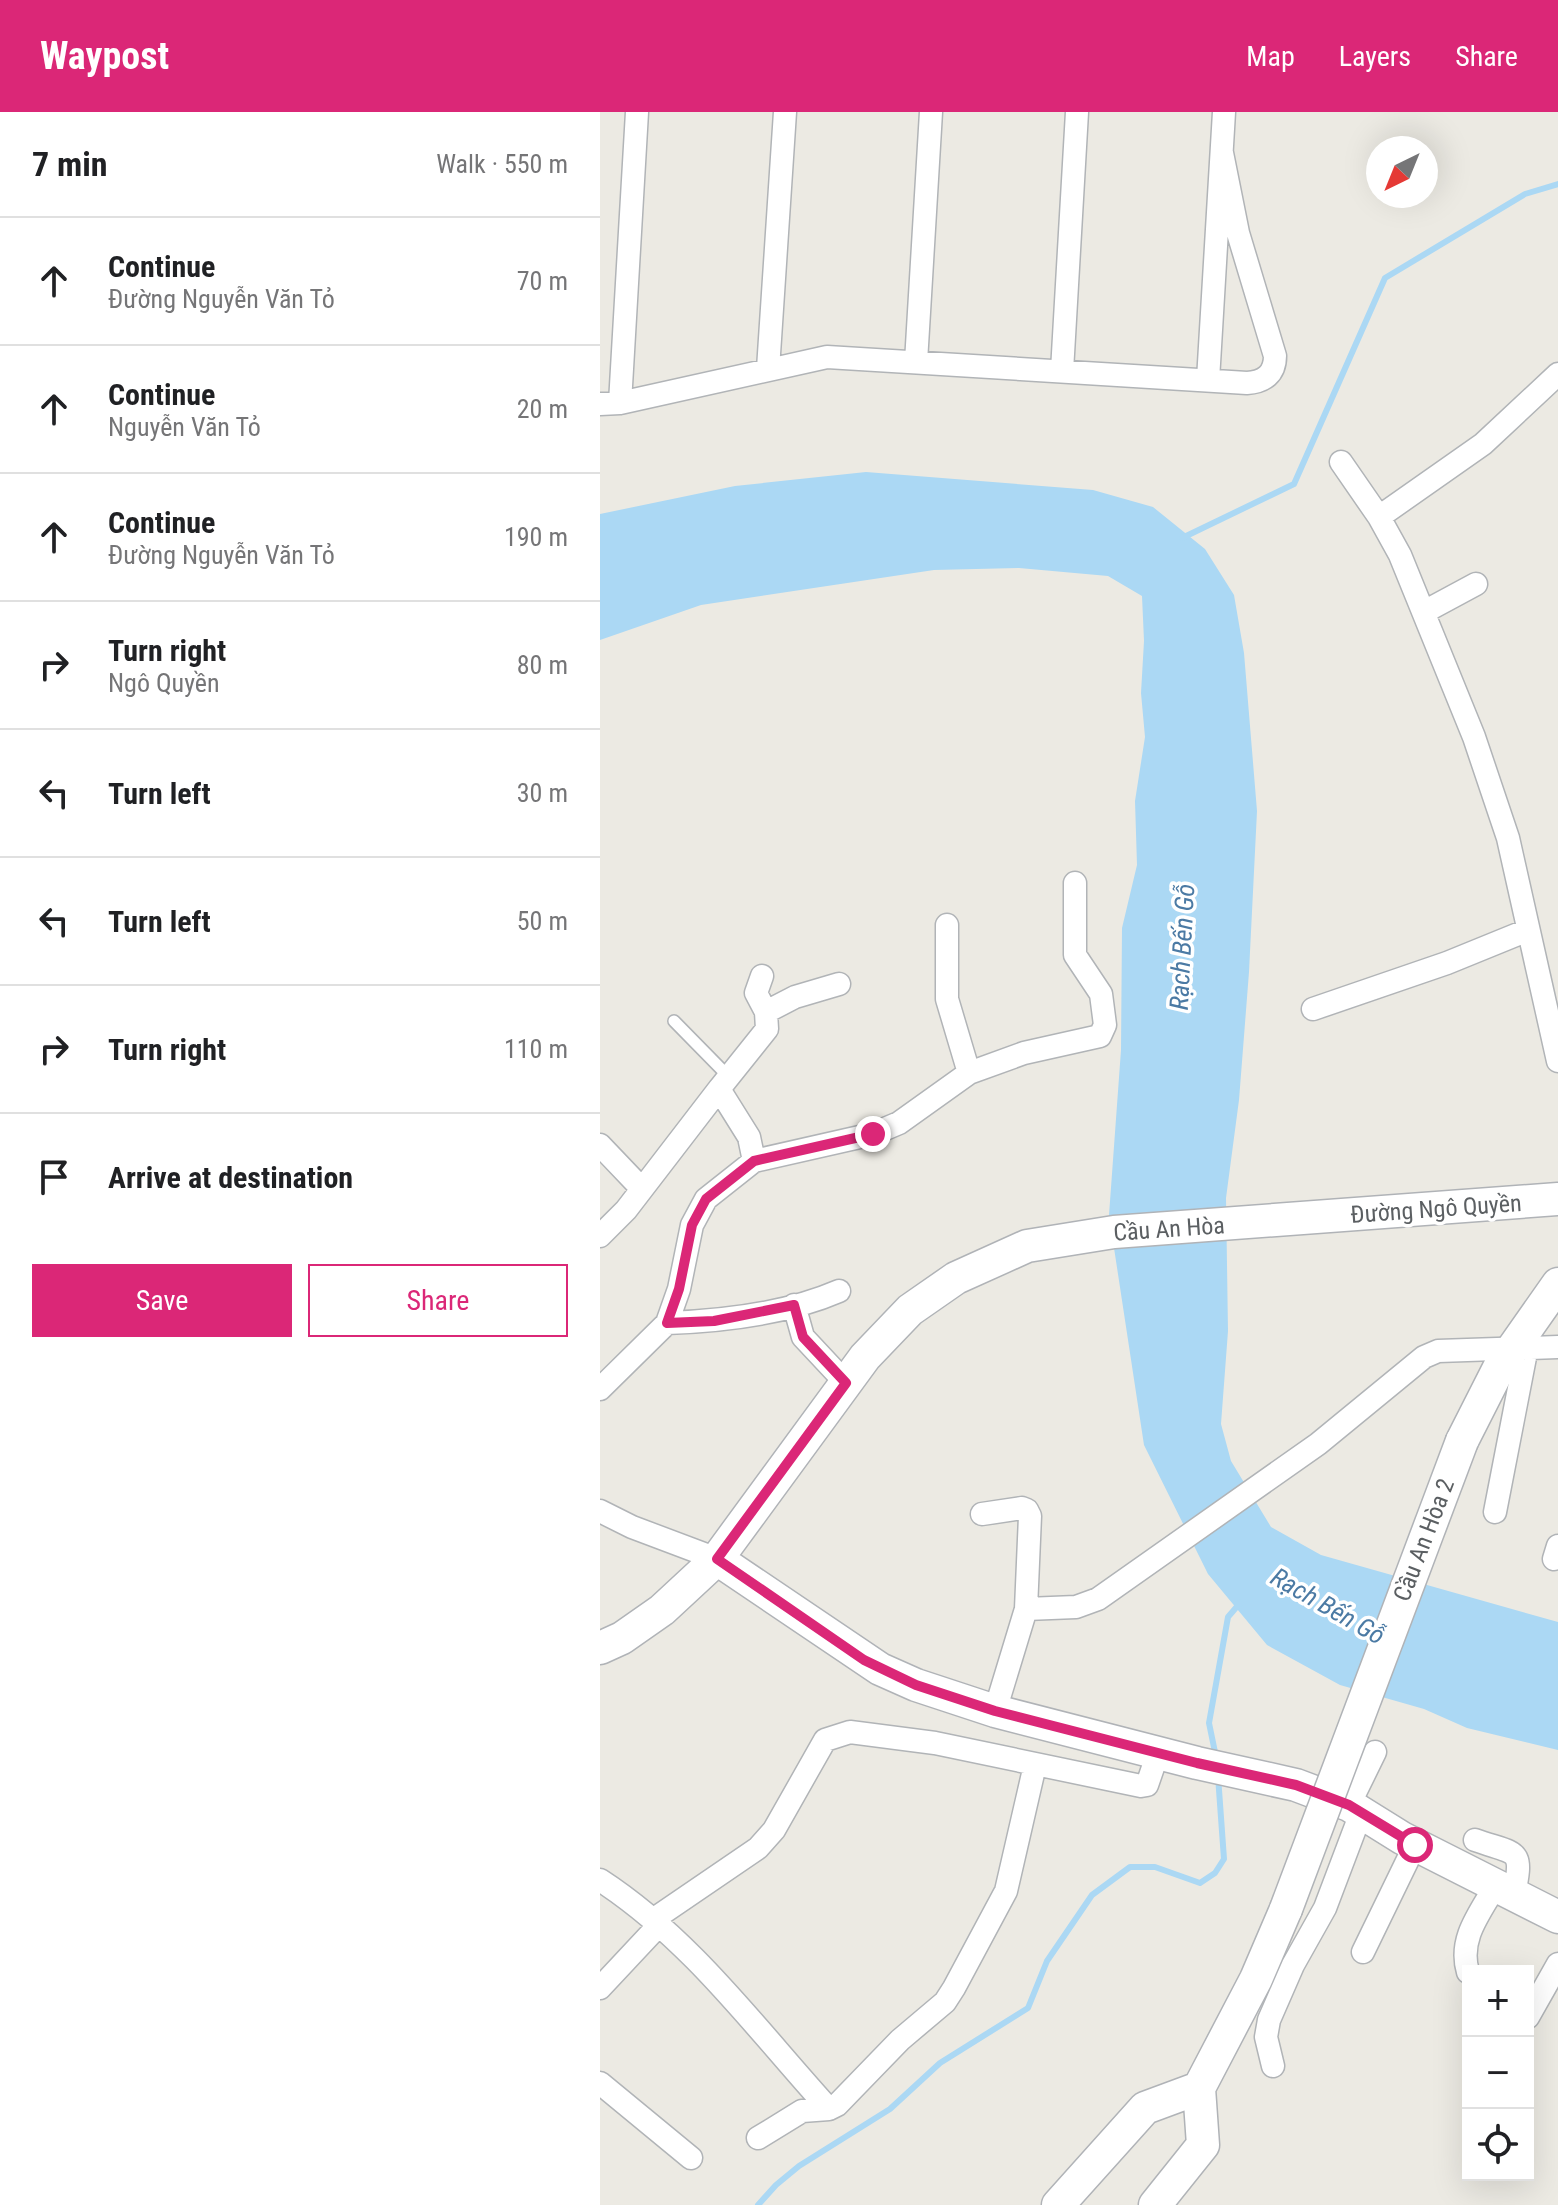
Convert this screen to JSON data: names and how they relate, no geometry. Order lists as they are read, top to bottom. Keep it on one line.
{"streets":{"street":["Đường Ngô Quyền","Cầu An Hòa","Cầu An Hòa 2"]},"crossings":[["Đường Ngô Quyền","Cầu An Hòa"]],"water":["Rạch Bến Gỗ"],"north":"bottom left","page":{"header":"Waypost","nav":["Map","Layers","Share"],"heading":["7 min","Walk · 550 m"],"list":[["Continue","Đường Nguyễn Văn Tỏ","70 m"],["Continue","Nguyễn Văn Tỏ","20 m"],["Continue","Đường Nguyễn Văn Tỏ","190 m"],["Turn right","Ngô Quyền","80 m"],["Turn left","30 m"],["Turn left","50 m"],["Turn right","110 m"],"Arrive at destination"],"buttons":["Save","Share"],"map_buttons":["+","−"]}}
